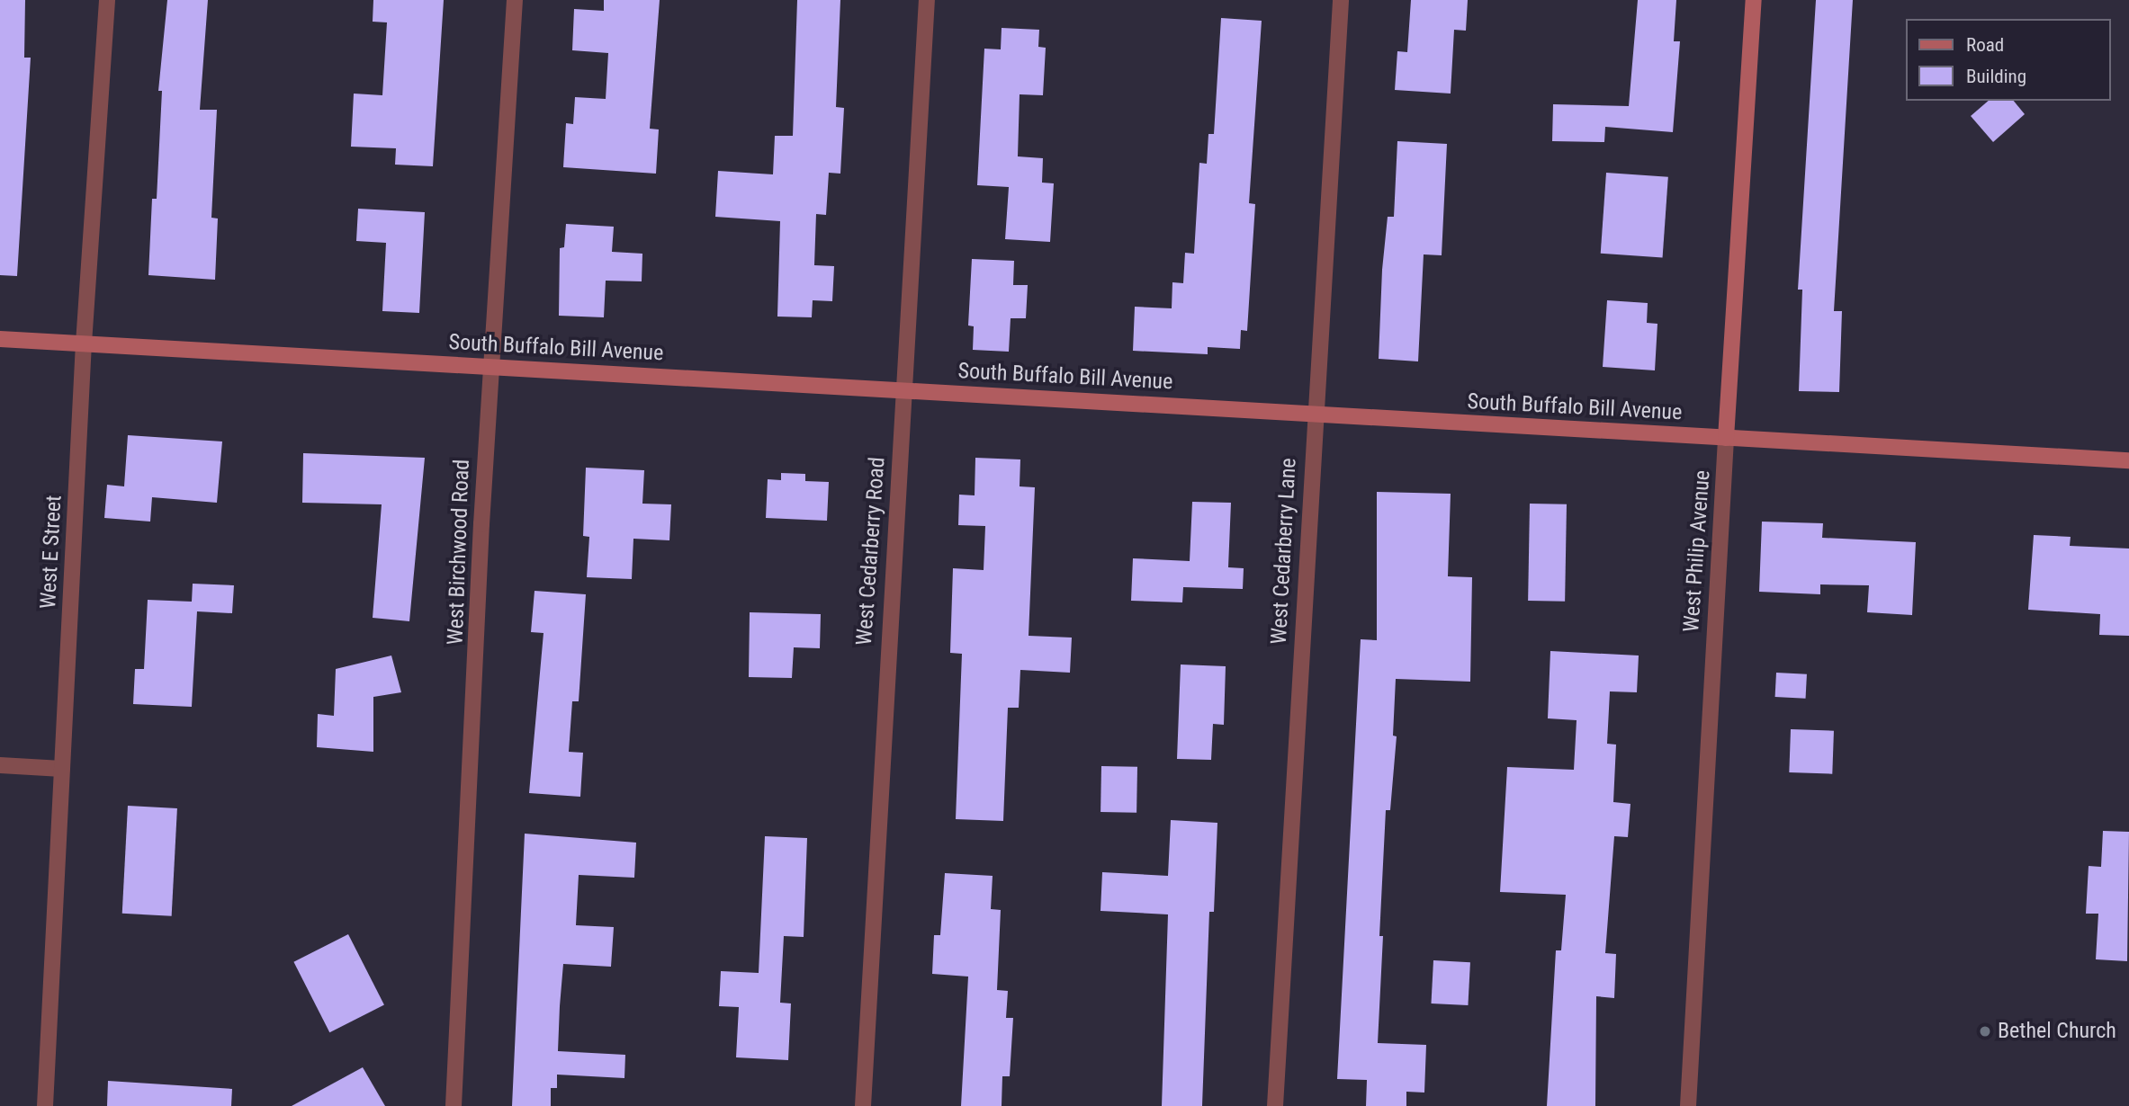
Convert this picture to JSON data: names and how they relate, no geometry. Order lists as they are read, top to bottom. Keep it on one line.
{"streets":{"main road":["South Buffalo Bill Avenue","West Philip Avenue"],"street":["West Cedarberry Road","West Cedarberry Lane","West E Street","West Birchwood Road"]},"crossings":[["South Buffalo Bill Avenue","West Cedarberry Road"],["South Buffalo Bill Avenue","West Cedarberry Lane"],["South Buffalo Bill Avenue","West Philip Avenue"],["South Buffalo Bill Avenue","West E Street"],["South Buffalo Bill Avenue","West Birchwood Road"]],"places":["Bethel Church"],"legend":["Road","Building"]}
